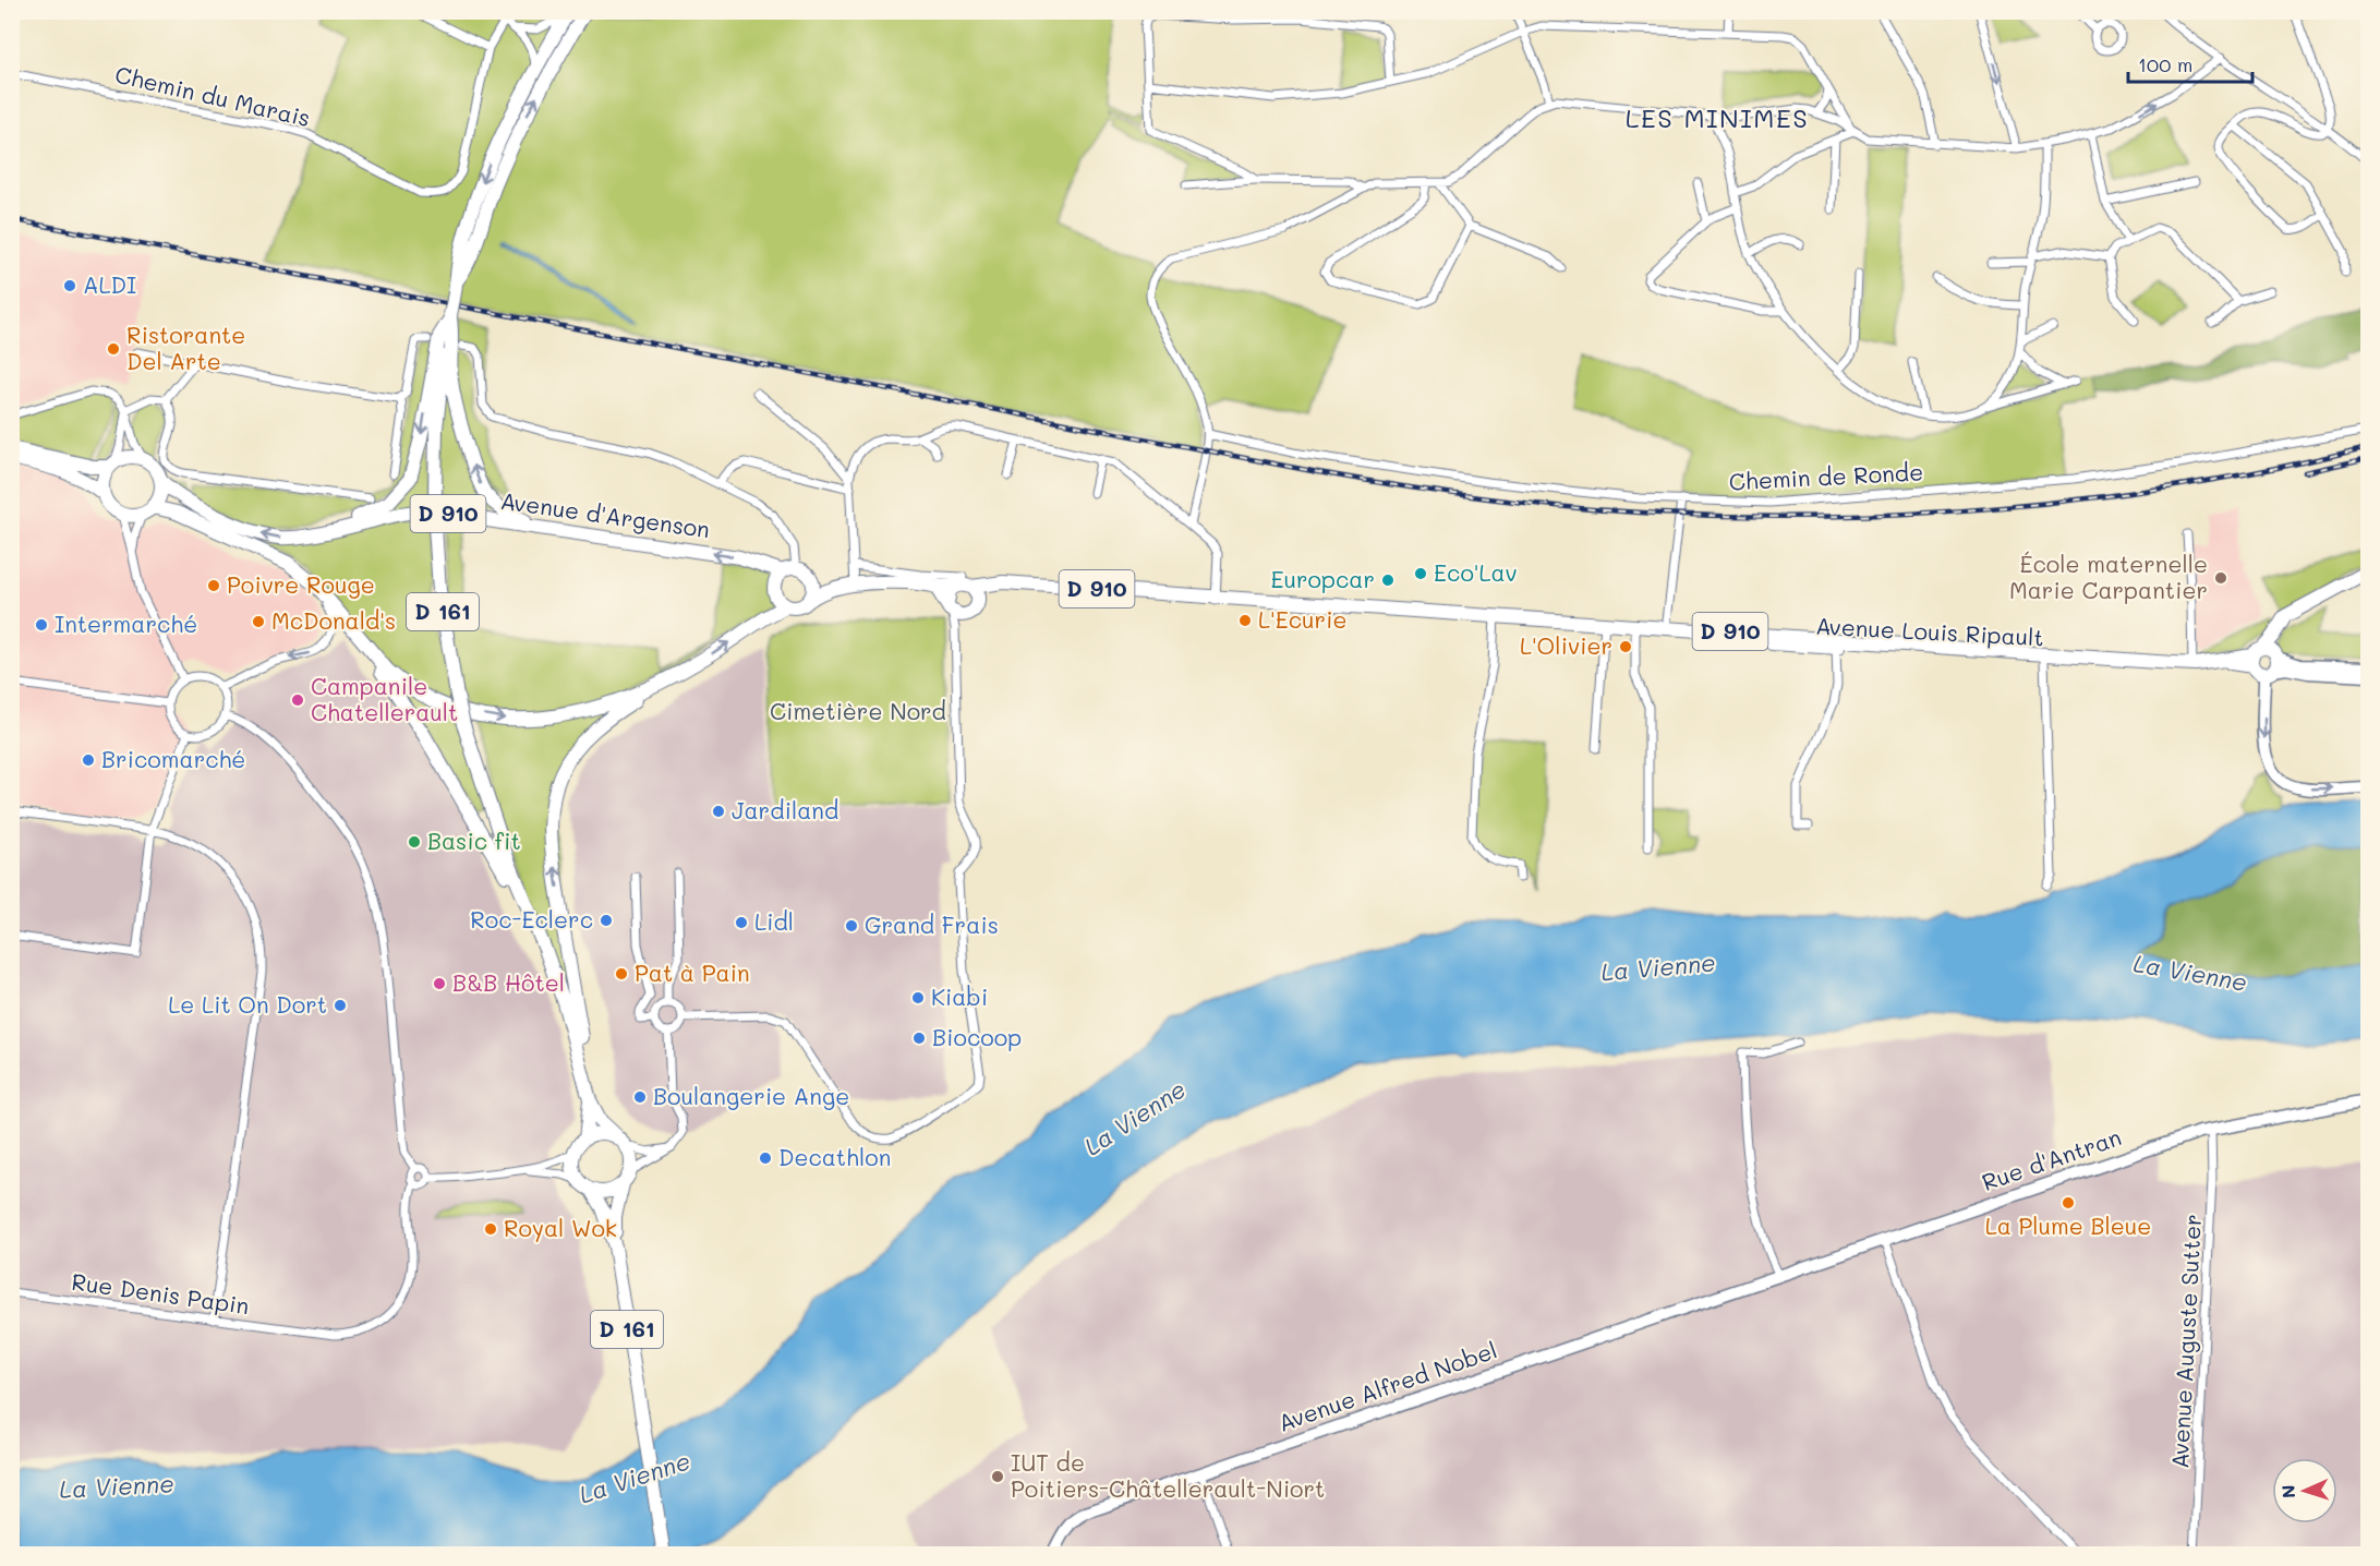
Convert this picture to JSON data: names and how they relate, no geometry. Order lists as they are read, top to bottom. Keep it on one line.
{"streets":{"main road":["D 910","Avenue d'Argenson","D 161","Avenue Louis Ripault"],"street":["Chemin du Marais","Chemin de Ronde","Rue d'Antran","Rue Denis Papin","Avenue Auguste Sutter","Avenue Alfred Nobel"]},"crossings":[["D 910","Avenue d'Argenson"],["D 910","Avenue Louis Ripault"],["Rue d'Antran","Avenue Auguste Sutter"],["Rue d'Antran","Avenue Alfred Nobel"]],"districts":["LES MINIMES"],"water":["La Vienne"],"parks":["Cimetière Nord"],"places":["ALDI","Ristorante Del Arte","Eco'Lav","École maternelle Marie Carpantier","Europcar","Poivre Rouge","L'Ecurie","McDonald's","Intermarché","L'Olivier","Campanile Chatellerault","Bricomarché","Jardiland","Basic fit","Roc-Eclerc","Lidl","Grand Frais","Pat à Pain","B&B Hôtel","Kiabi","Le Lit On Dort","Biocoop","Boulangerie Ange","Decathlon","La Plume Bleue","Royal Wok","IUT de Poitiers-Châtellerault-Niort"],"scale_bar":"100 m","north":"left"}
